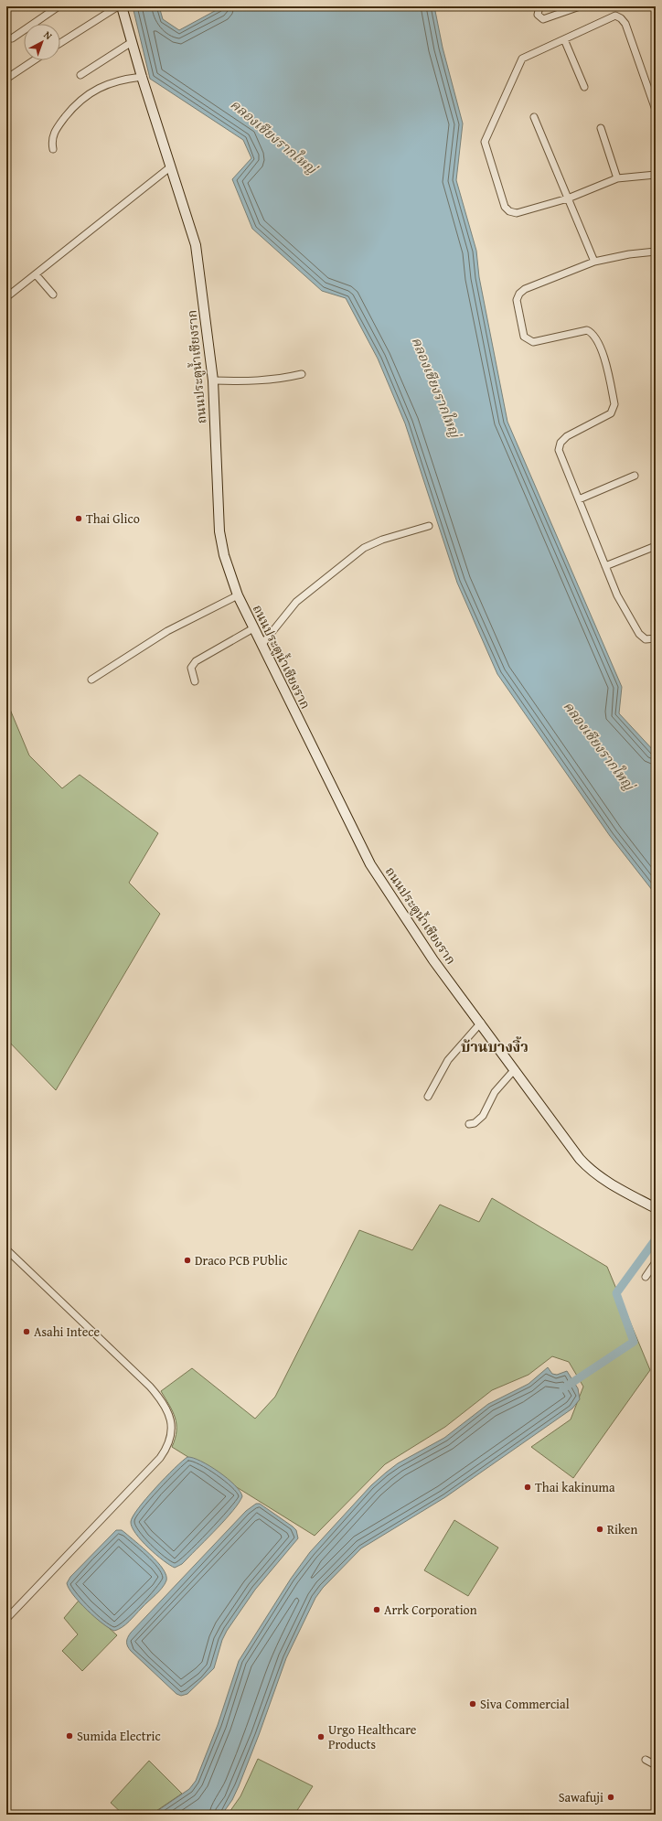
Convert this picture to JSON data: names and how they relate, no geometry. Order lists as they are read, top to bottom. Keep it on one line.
{"streets":{"street":["ถนนประตูน้ำเชียงราก"]},"districts":["บ้านบางงิ้ว"],"water":["คลองเชียงรากใหญ่"],"places":["Thai Glico","Draco PCB PUblic","Asahi Intece","Thai kakinuma","Riken","Arrk Corporation","Siva Commercial","Sumida Electric","Urgo Healthcare Products","Sawafuji"],"north":"top right"}
